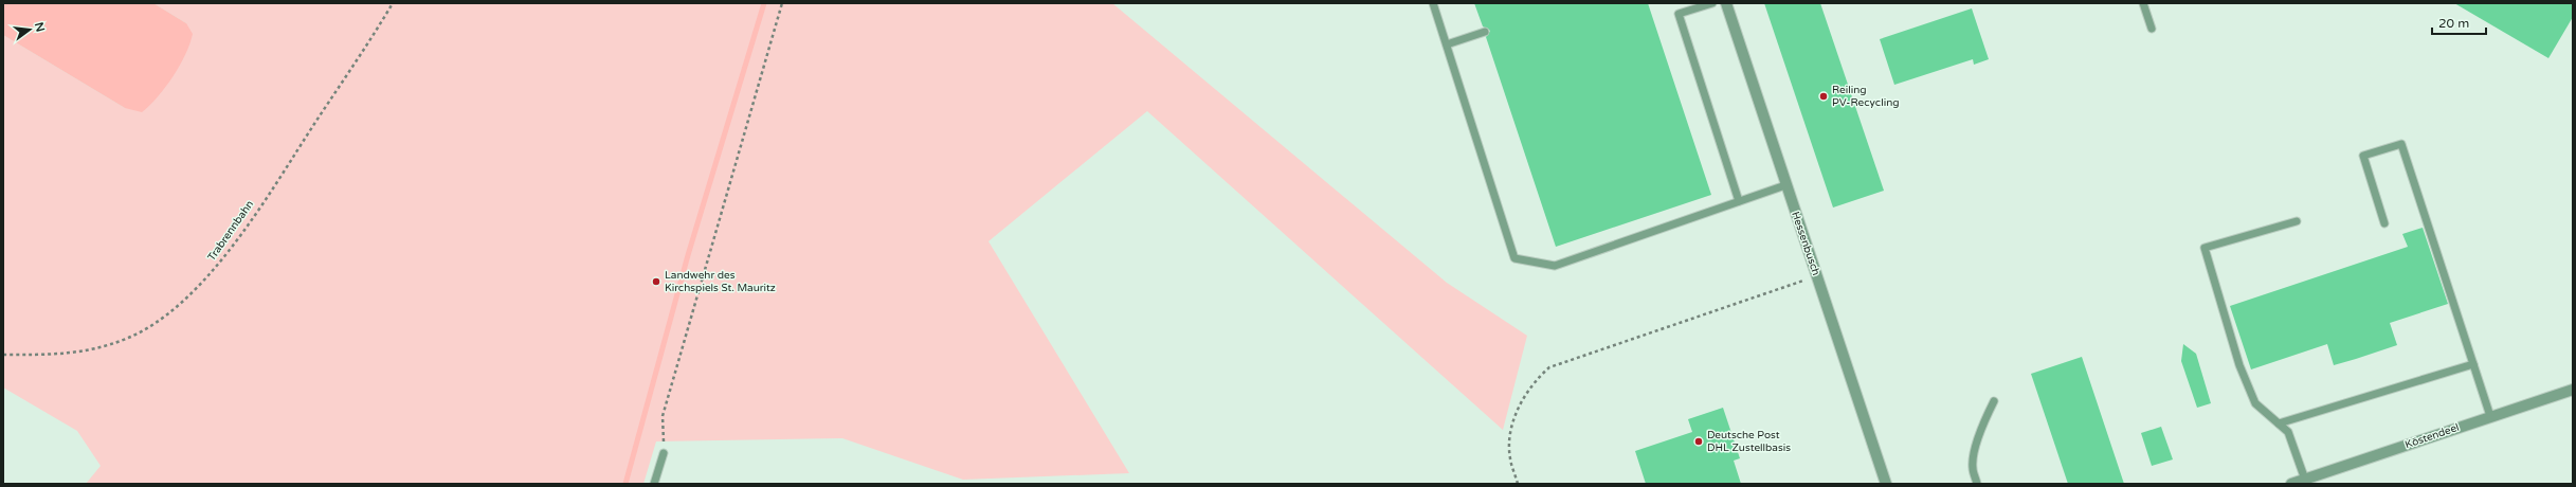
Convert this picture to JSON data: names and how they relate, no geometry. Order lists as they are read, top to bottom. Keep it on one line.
{"streets":{"street":["Hessenbusch","Köstendeel"],"path":["Trabrennbahn"]},"places":["Reiling PV-Recycling","Landwehr des Kirchspiels St. Mauritz","Deutsche Post DHL Zustellbasis"],"scale_bar":"20 m","north":"right"}
